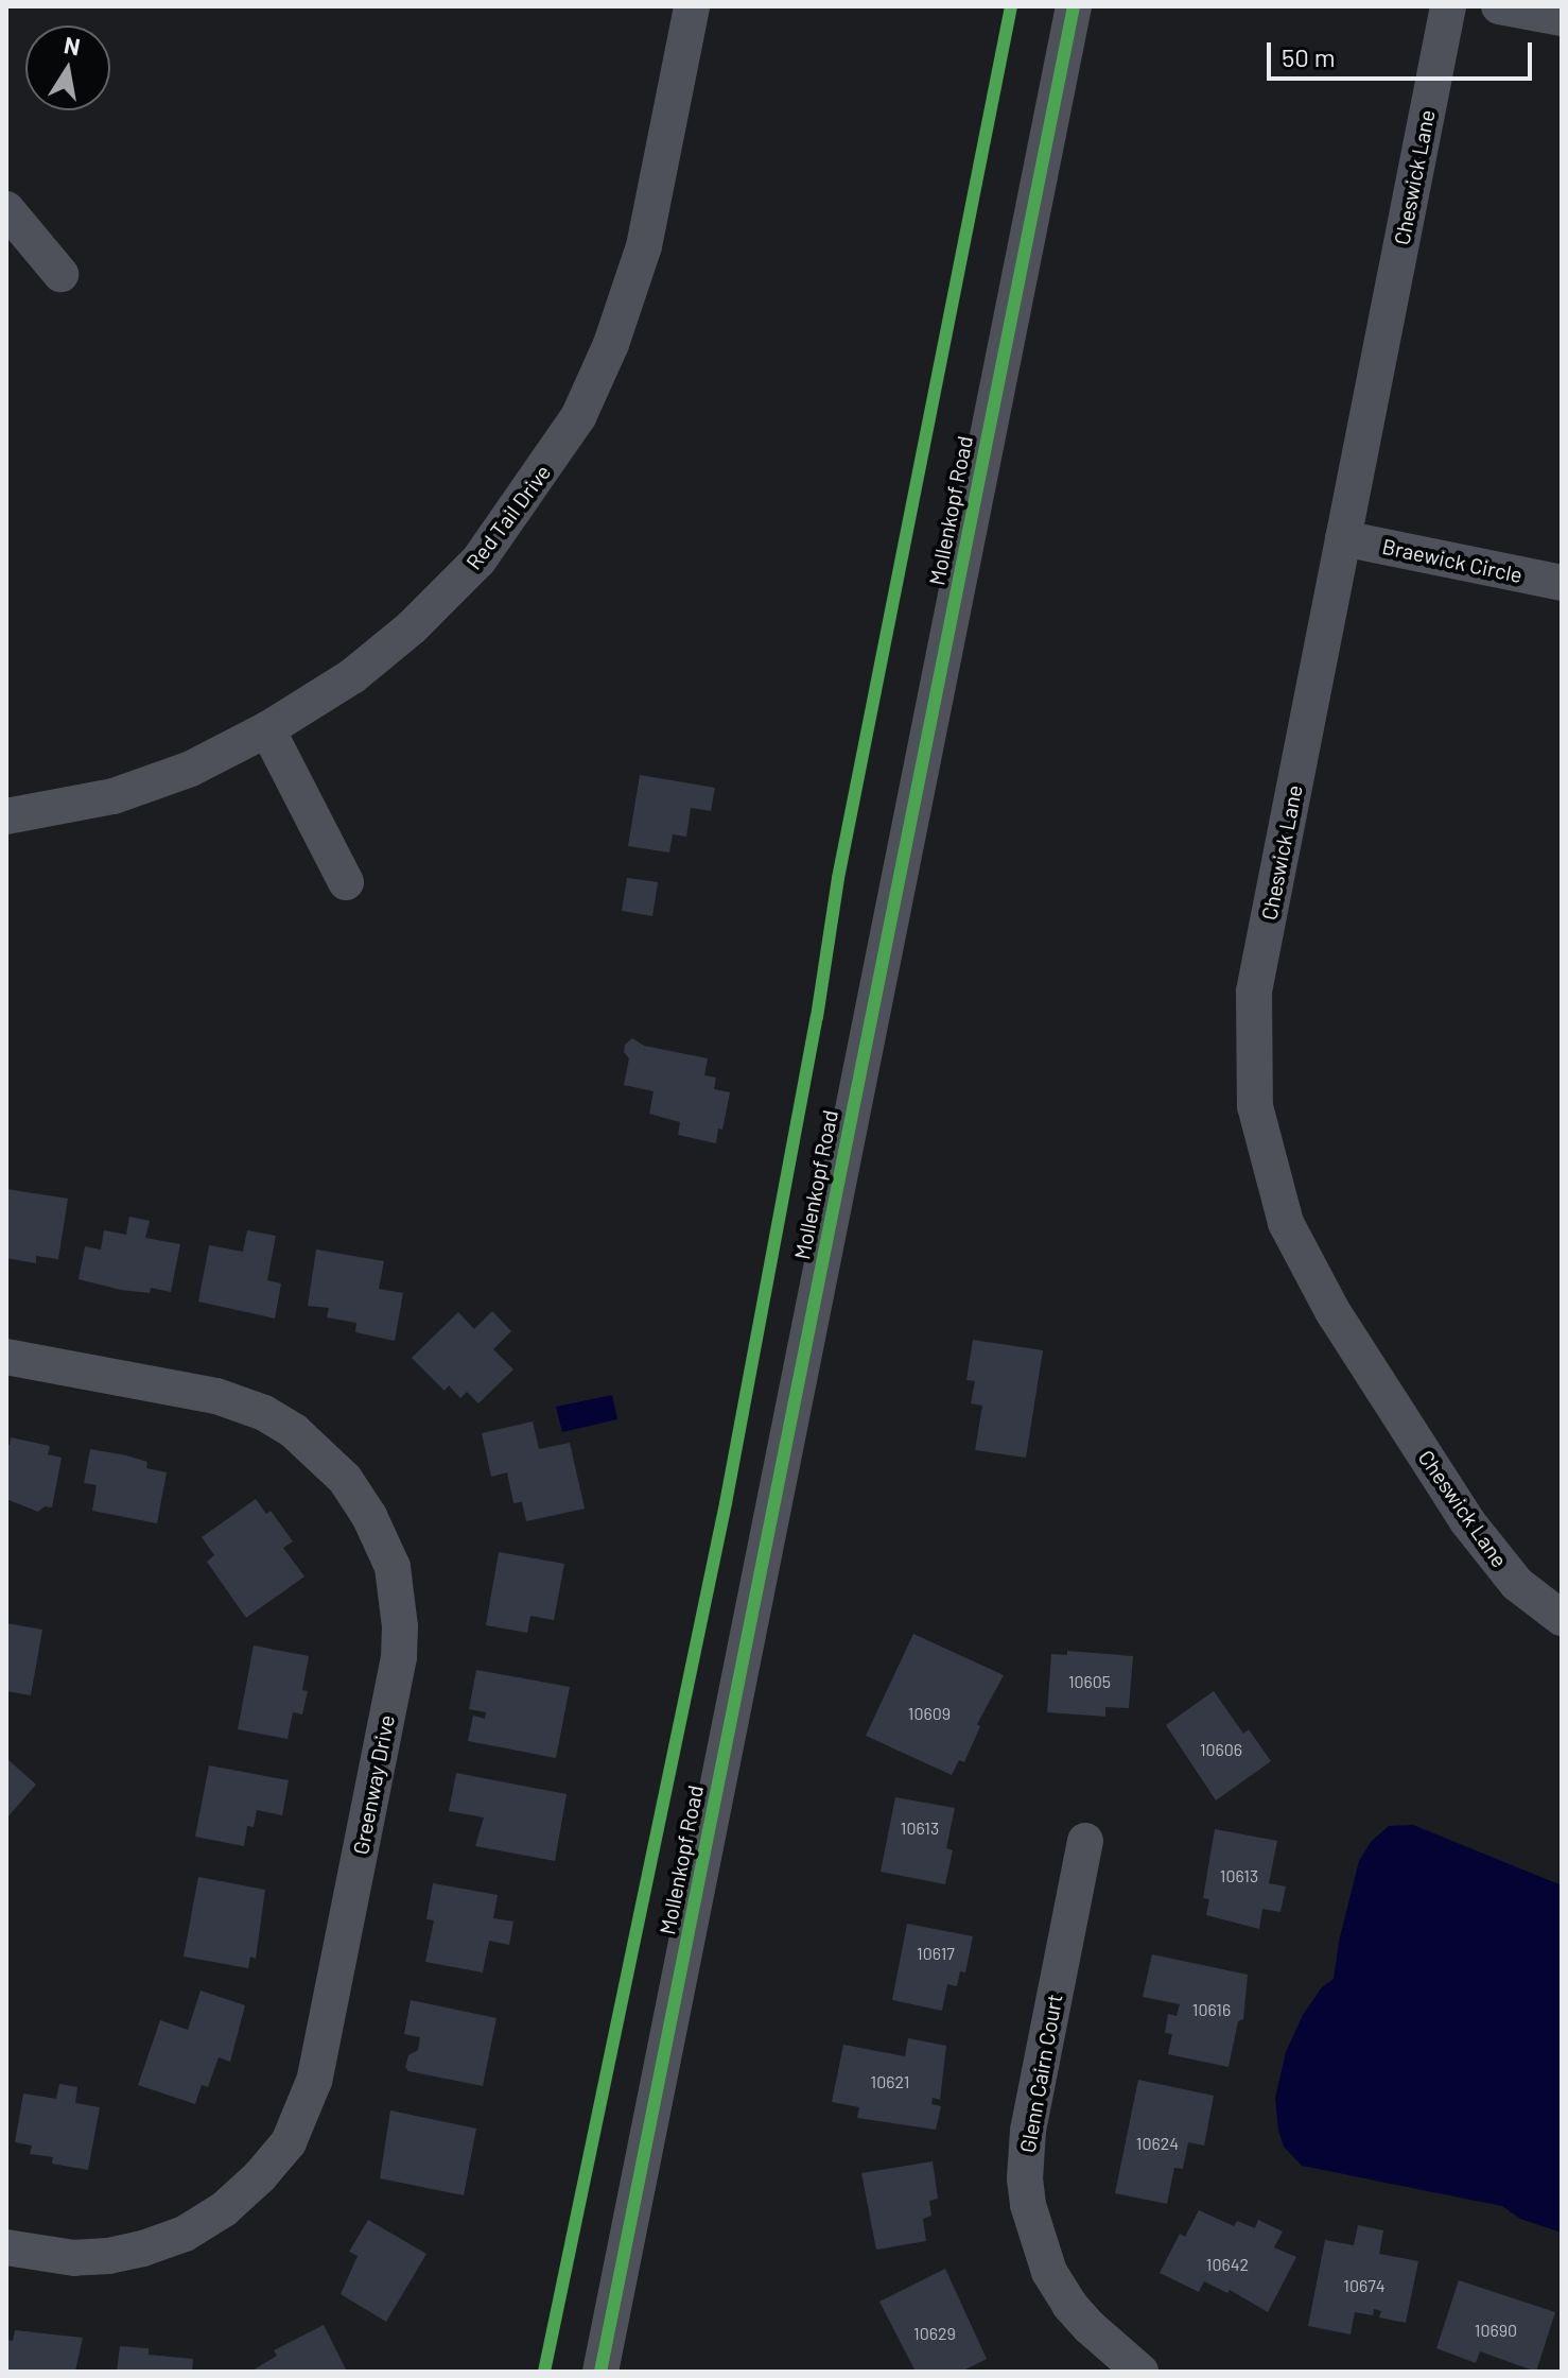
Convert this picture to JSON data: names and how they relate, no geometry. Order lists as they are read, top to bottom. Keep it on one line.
{"streets":{"street":["Cheswick Lane","Mollenkopf Road","Red Tail Drive","Braewick Circle","Greenway Drive","Glenn Cairn Court"]},"crossings":[["Cheswick Lane","Braewick Circle"]],"house_numbers":["10605","10609","10606","10613","10613","10617","10616","10621","10624","10642","10674","10690","10629"],"scale_bar":"50 m","north":"top"}
